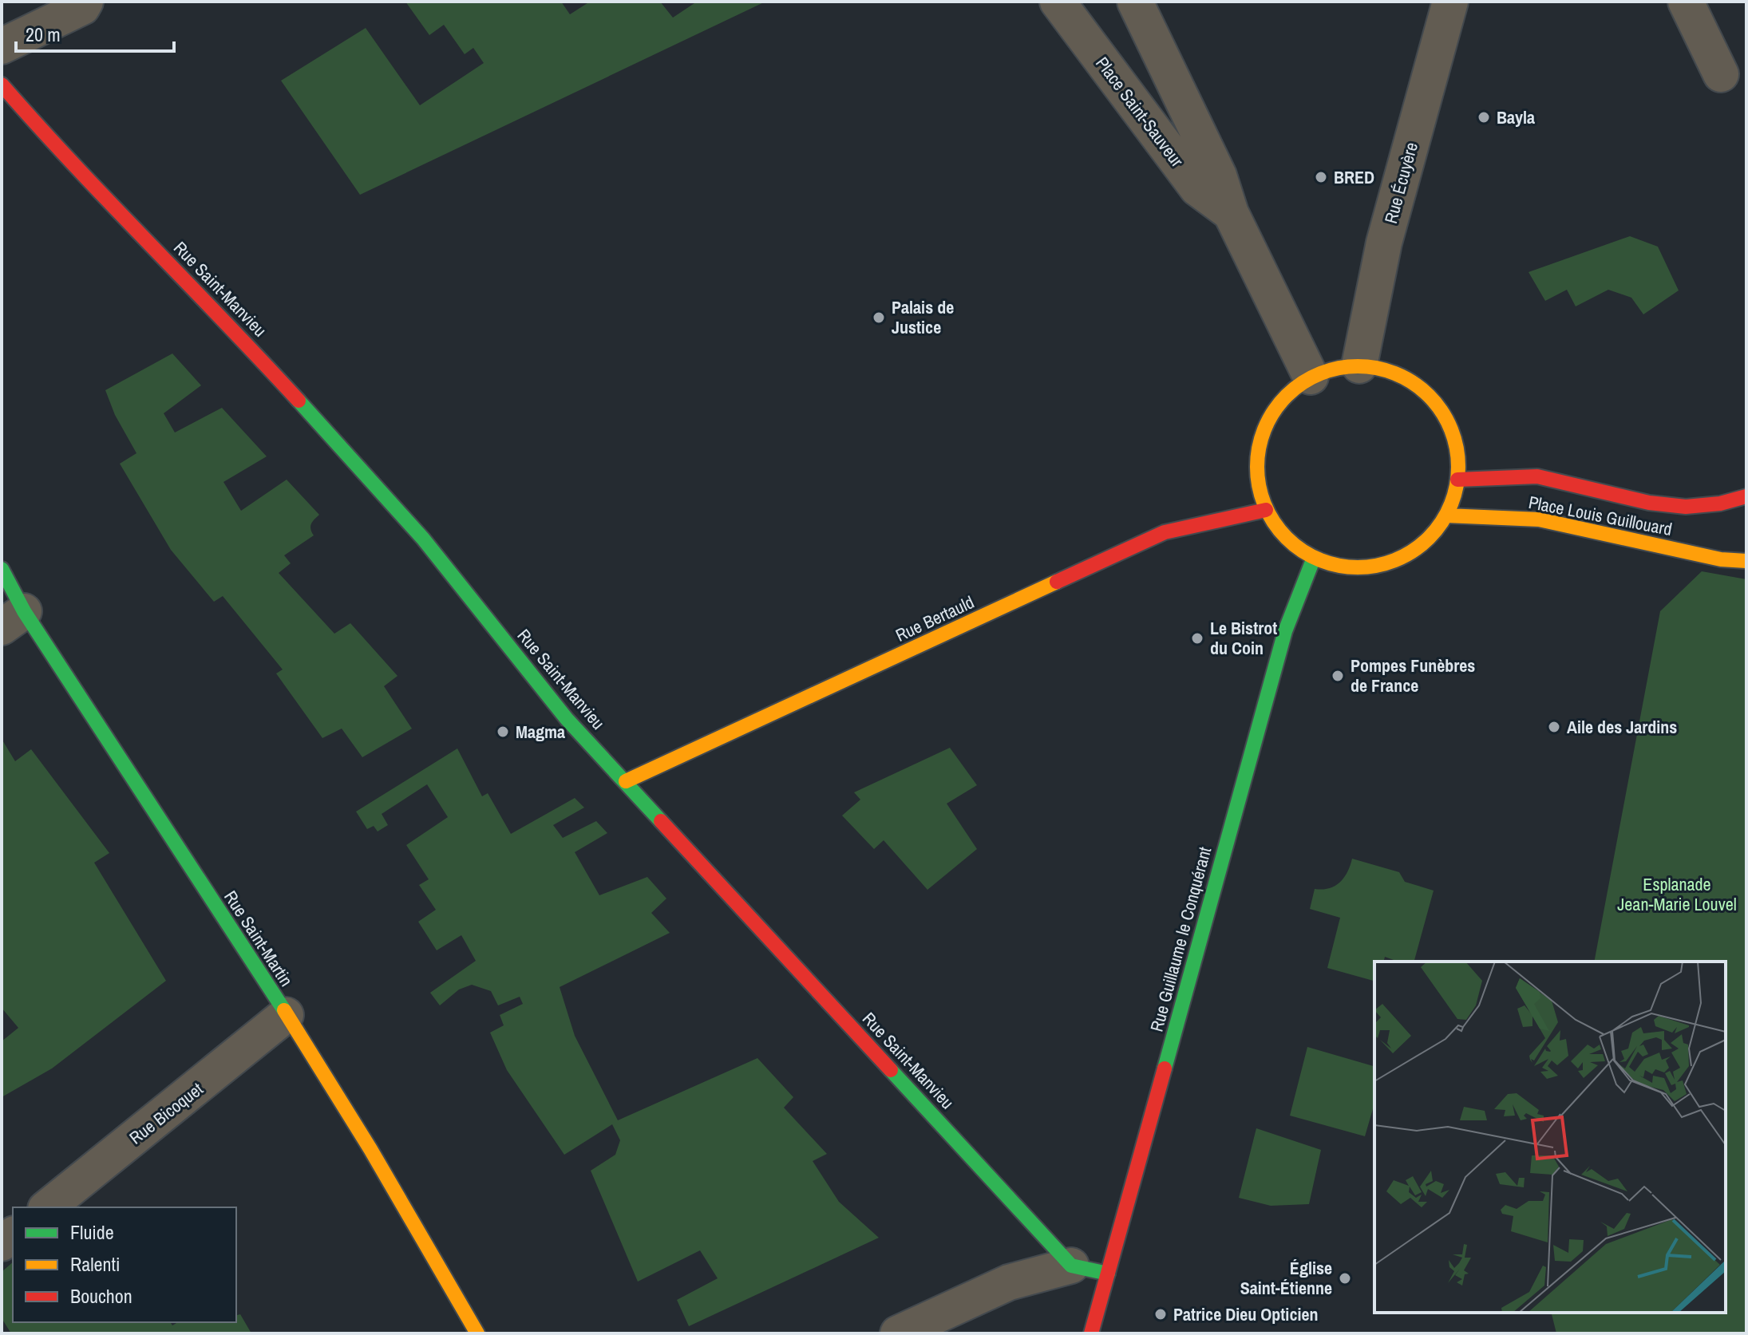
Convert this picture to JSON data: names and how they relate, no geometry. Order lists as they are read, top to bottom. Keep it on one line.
{"streets":{"main road":["Rue Saint-Manvieu","Place Louis Guillouard","Rue Bertauld","Rue Saint-Martin","Rue Guillaume le Conquérant"],"street":["Place Saint-Sauveur","Rue Écuyère","Rue Bicoquet"]},"crossings":[["Place Saint-Sauveur","Rue Écuyère"],["Place Saint-Sauveur","Place Louis Guillouard"],["Place Saint-Sauveur","Rue Bertauld"],["Place Saint-Sauveur","Rue Guillaume le Conquérant"],["Rue Écuyère","Place Louis Guillouard"],["Rue Écuyère","Rue Bertauld"],["Rue Écuyère","Rue Guillaume le Conquérant"],["Rue Saint-Manvieu","Rue Bertauld"],["Place Louis Guillouard","Rue Bertauld"],["Place Louis Guillouard","Rue Guillaume le Conquérant"],["Rue Bertauld","Rue Guillaume le Conquérant"],["Rue Saint-Martin","Rue Bicoquet"]],"parks":["Esplanade Jean-Marie Louvel"],"places":["Bayla","BRED","Palais de Justice","Le Bistrot du Coin","Pompes Funèbres de France","Aile des Jardins","Magma","Église Saint-Étienne","Patrice Dieu Opticien"],"legend":["Fluide","Ralenti","Bouchon"],"scale_bar":"20 m"}
